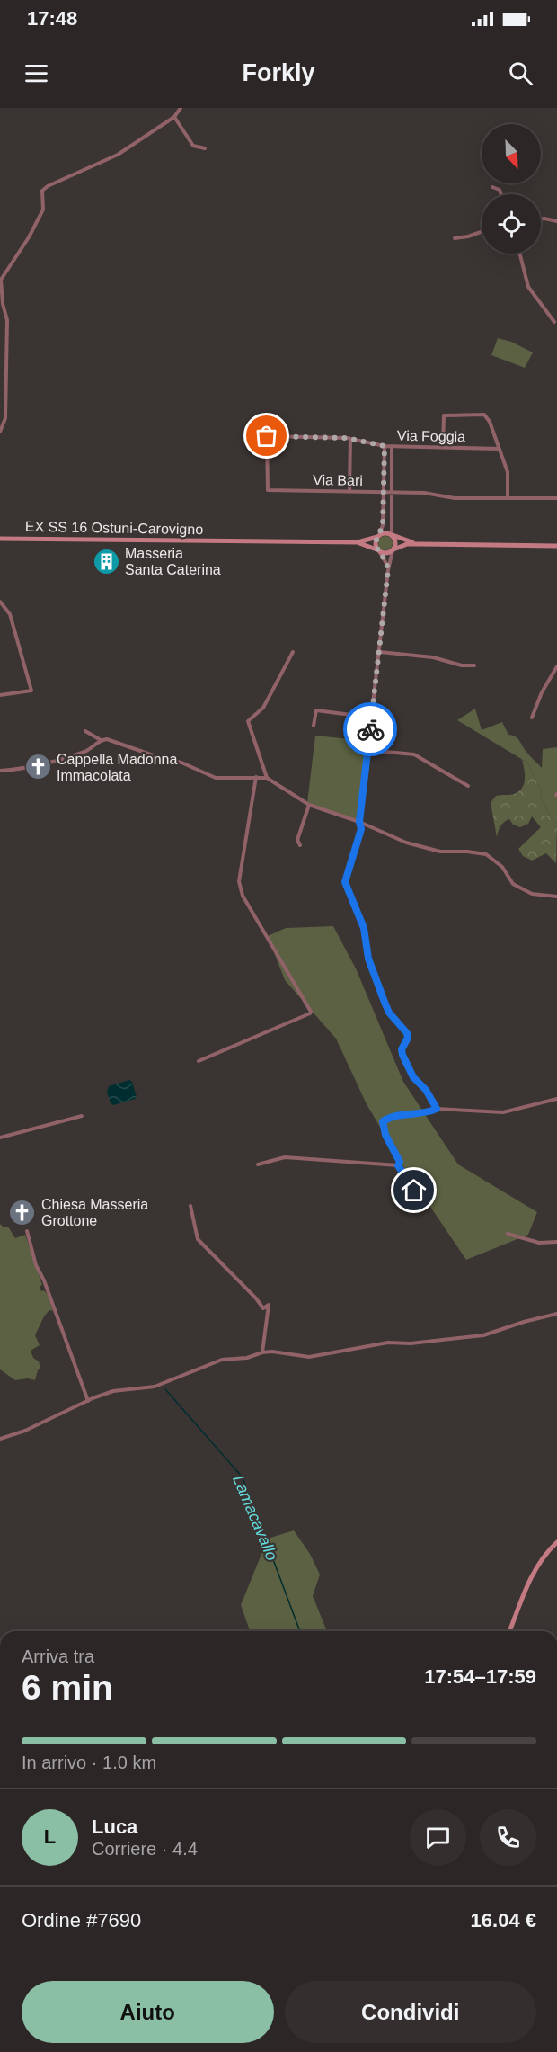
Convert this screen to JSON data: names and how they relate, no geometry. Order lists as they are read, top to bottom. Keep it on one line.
{"streets":{"main road":["EX SS 16 Ostuni-Carovigno"],"street":["Via Foggia","Via Bari"]},"crossings":[["Via Foggia","Via Bari"]],"water":["Lamacavallo"],"places":{"building":["Masseria Santa Caterina"],"church":["Cappella Madonna Immacolata","Chiesa Masseria Grottone"]},"north":"bottom right","page":{"status":"17:48","header":"Forkly","heading":["6 min","Arriva tra","17:54–17:59"],"panel":["Luca","Corriere · 4.4","Ordine #7690","16.04 €"],"bar":"In arrivo · 1.0 km","round":"L","buttons":["Aiuto","Condividi"]}}
